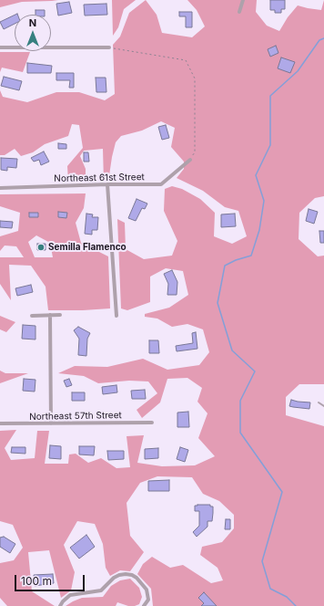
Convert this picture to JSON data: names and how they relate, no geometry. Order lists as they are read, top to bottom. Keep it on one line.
{"streets":{"street":["Northeast 61st Street","Northeast 57th Street"]},"places":["Semilla Flamenco"],"scale_bar":"100 m","north":"top"}
